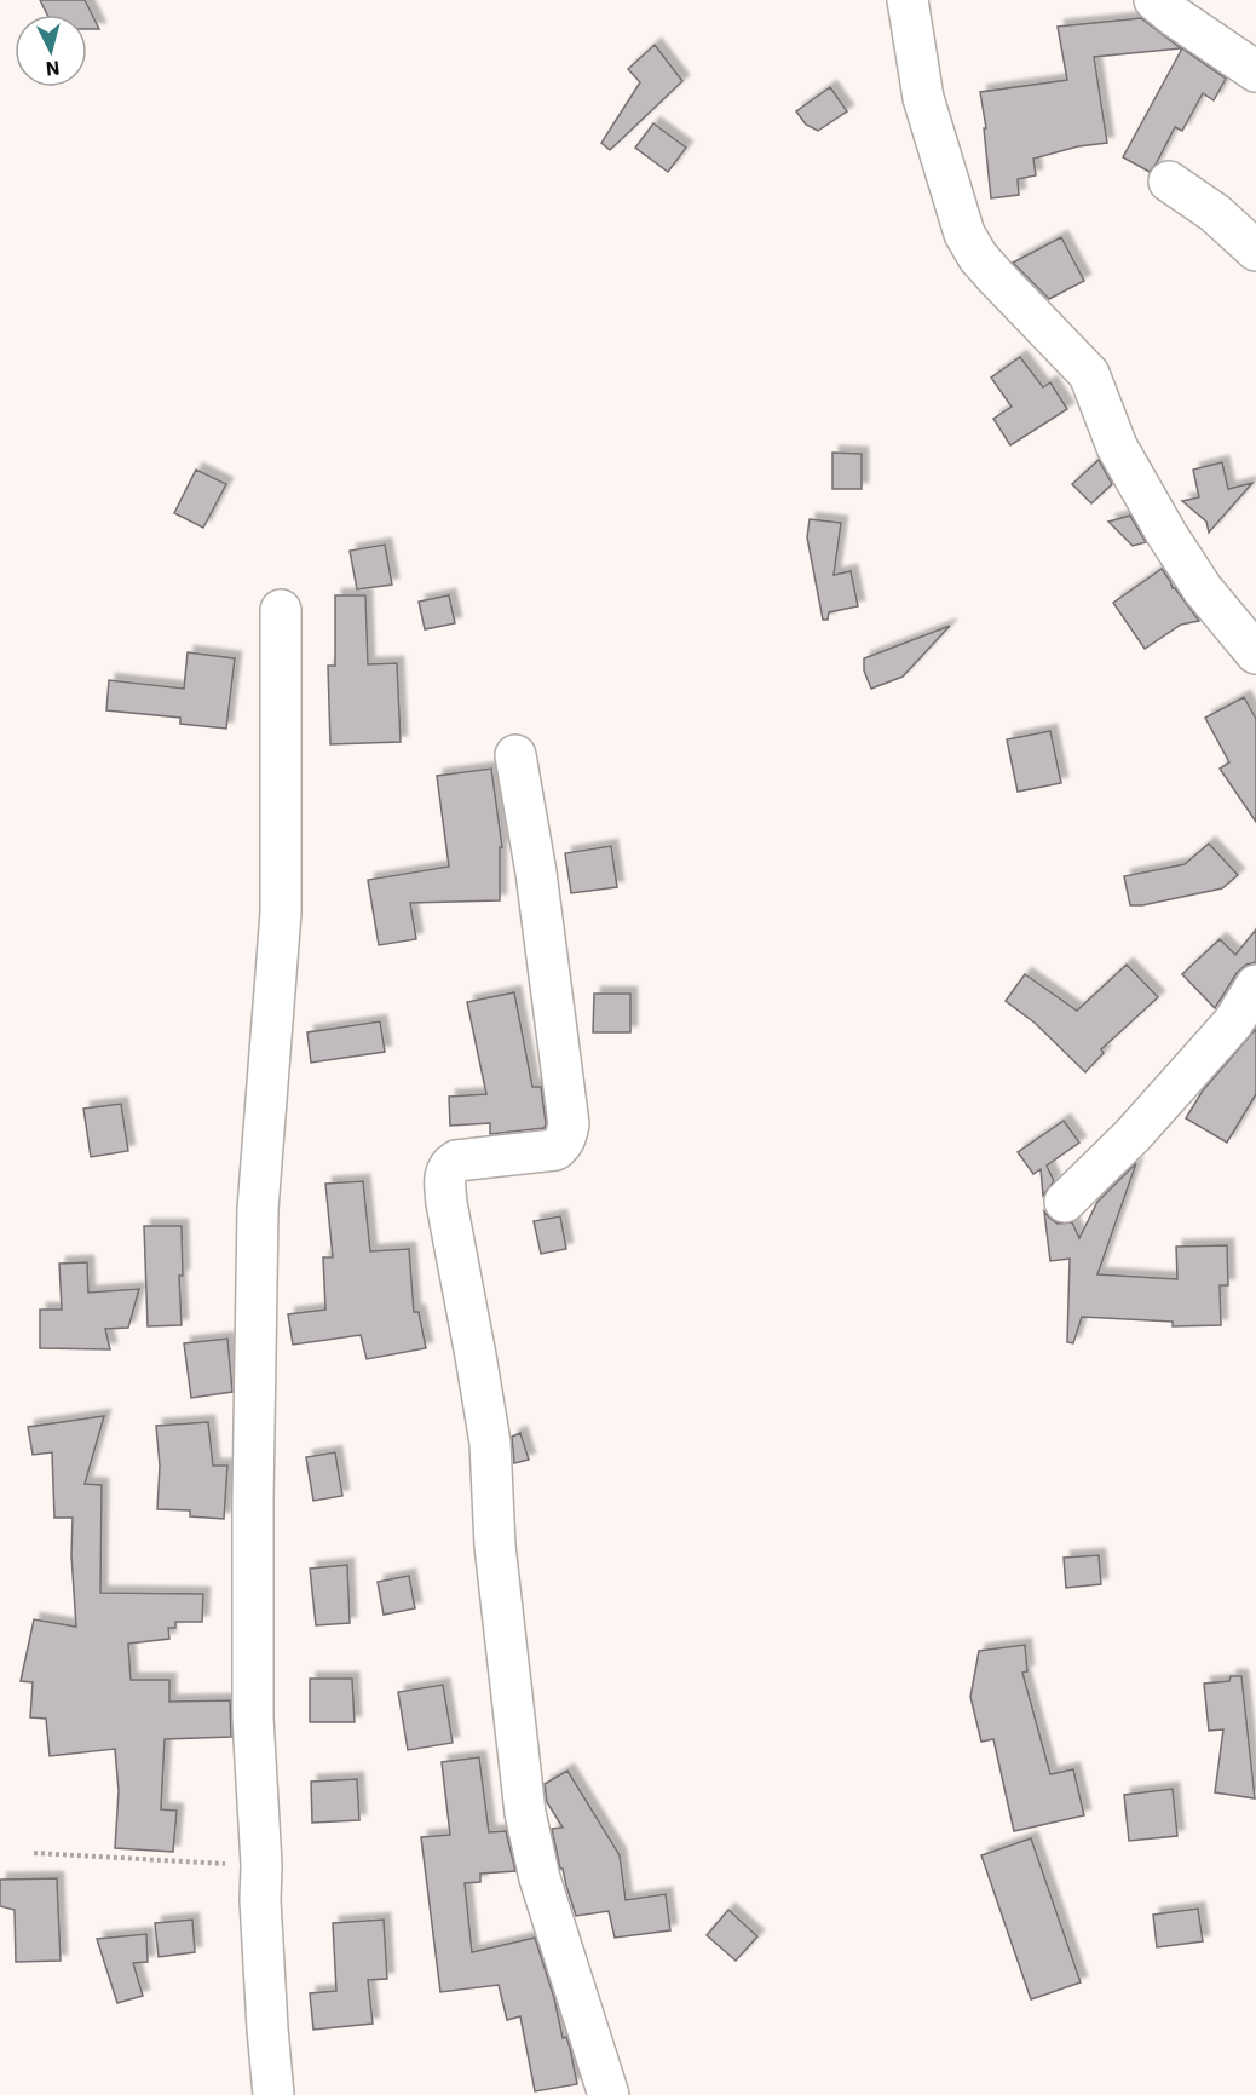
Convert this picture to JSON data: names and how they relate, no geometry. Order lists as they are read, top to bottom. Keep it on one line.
{"north":"bottom"}
